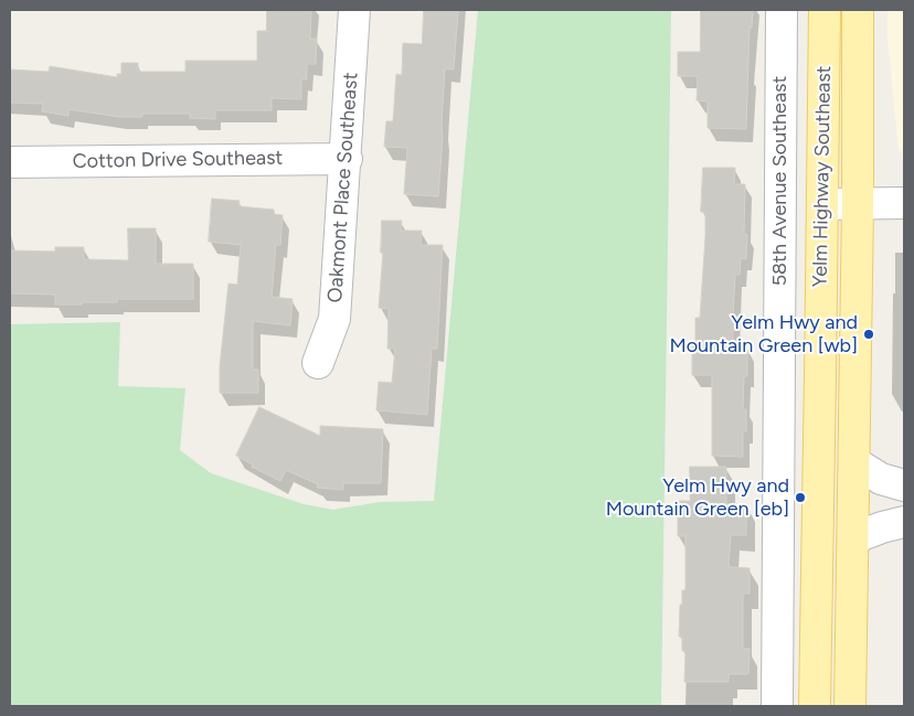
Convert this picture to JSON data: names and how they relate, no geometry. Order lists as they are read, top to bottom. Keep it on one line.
{"streets":{"main road":["Yelm Highway Southeast"],"street":["Cotton Drive Southeast","58th Avenue Southeast","Oakmont Place Southeast"]},"crossings":[["Cotton Drive Southeast","Oakmont Place Southeast"]],"places":["Yelm Hwy and Mountain Green [wb]","Yelm Hwy and Mountain Green [eb]"]}
